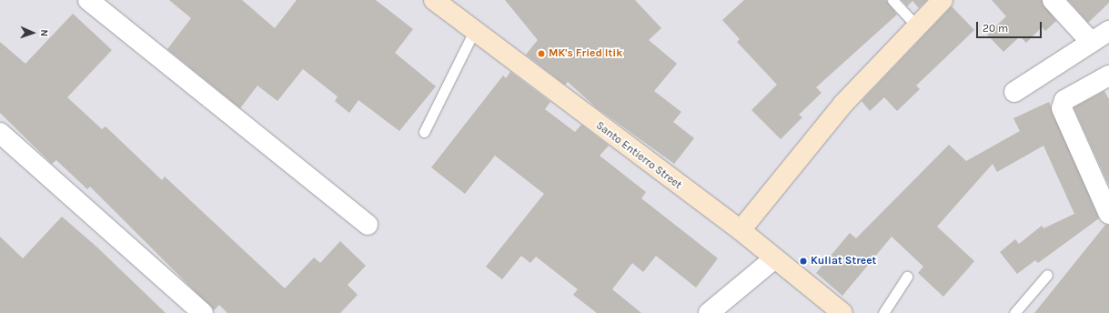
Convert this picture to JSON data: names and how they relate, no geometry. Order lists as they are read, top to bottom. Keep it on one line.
{"streets":{"main road":["Santo Entierro Street"]},"places":["MK's Fried Itik","Kuliat Street"],"scale_bar":"20 m","north":"right"}
